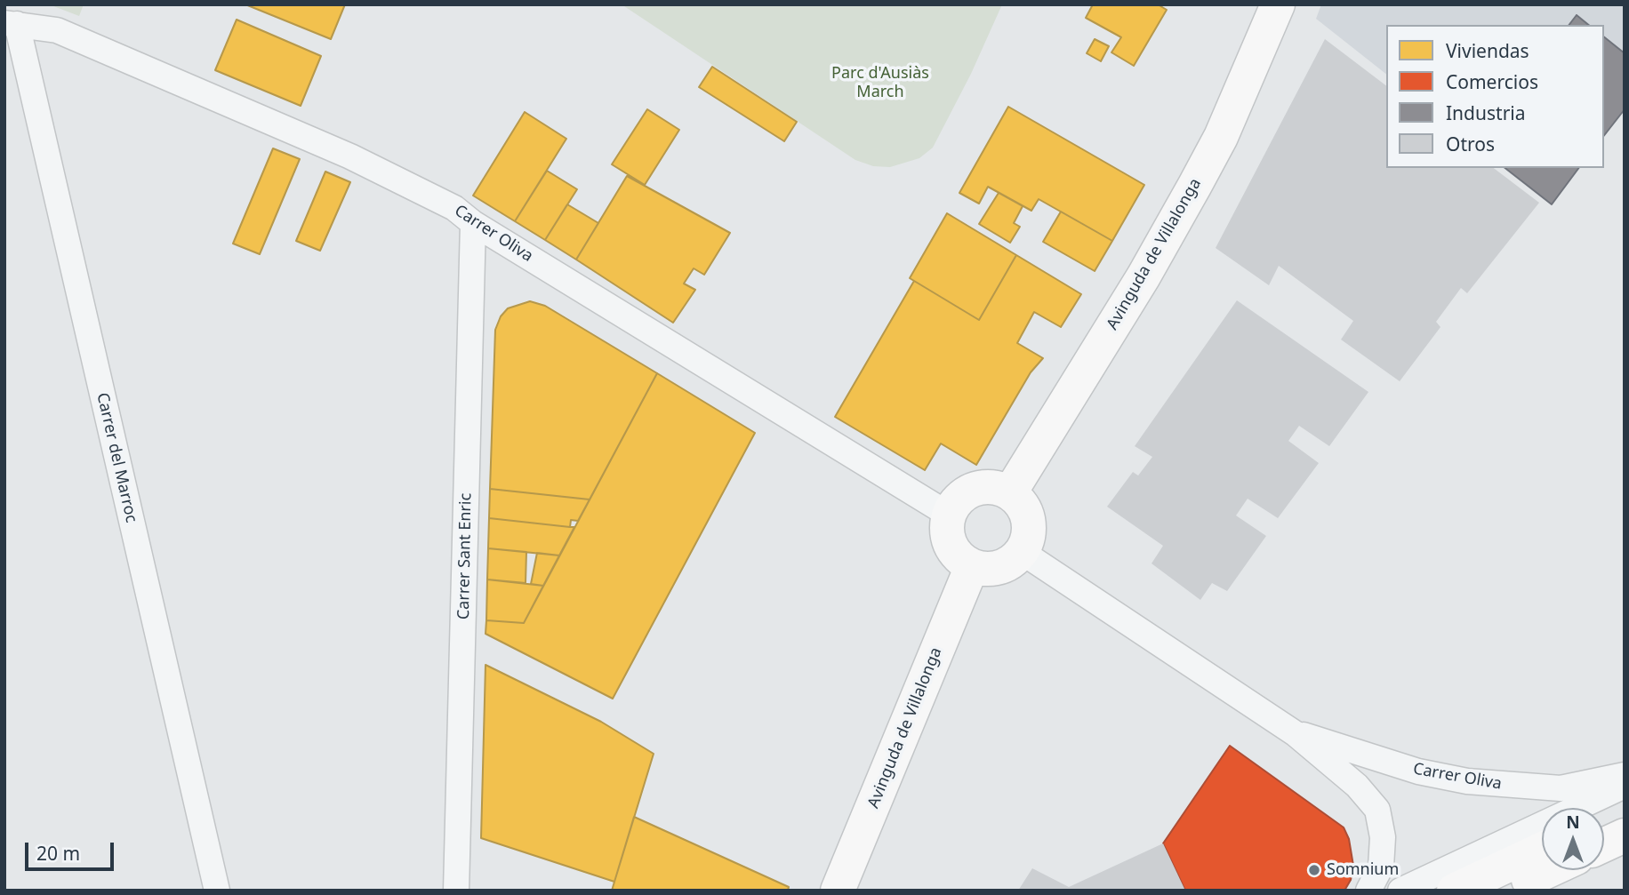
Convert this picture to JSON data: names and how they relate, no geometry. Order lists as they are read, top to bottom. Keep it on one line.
{"streets":{"street":["Carrer Oliva","Avinguda de Villalonga","Carrer del Marroc","Carrer Sant Enric"]},"crossings":[["Carrer Oliva","Avinguda de Villalonga"],["Carrer Oliva","Carrer del Marroc"],["Carrer Oliva","Carrer Sant Enric"]],"parks":["Parc d'Ausiàs March"],"places":["Somnium"],"legend":["Viviendas","Comercios","Industria","Otros"],"scale_bar":"20 m","north":"top"}
